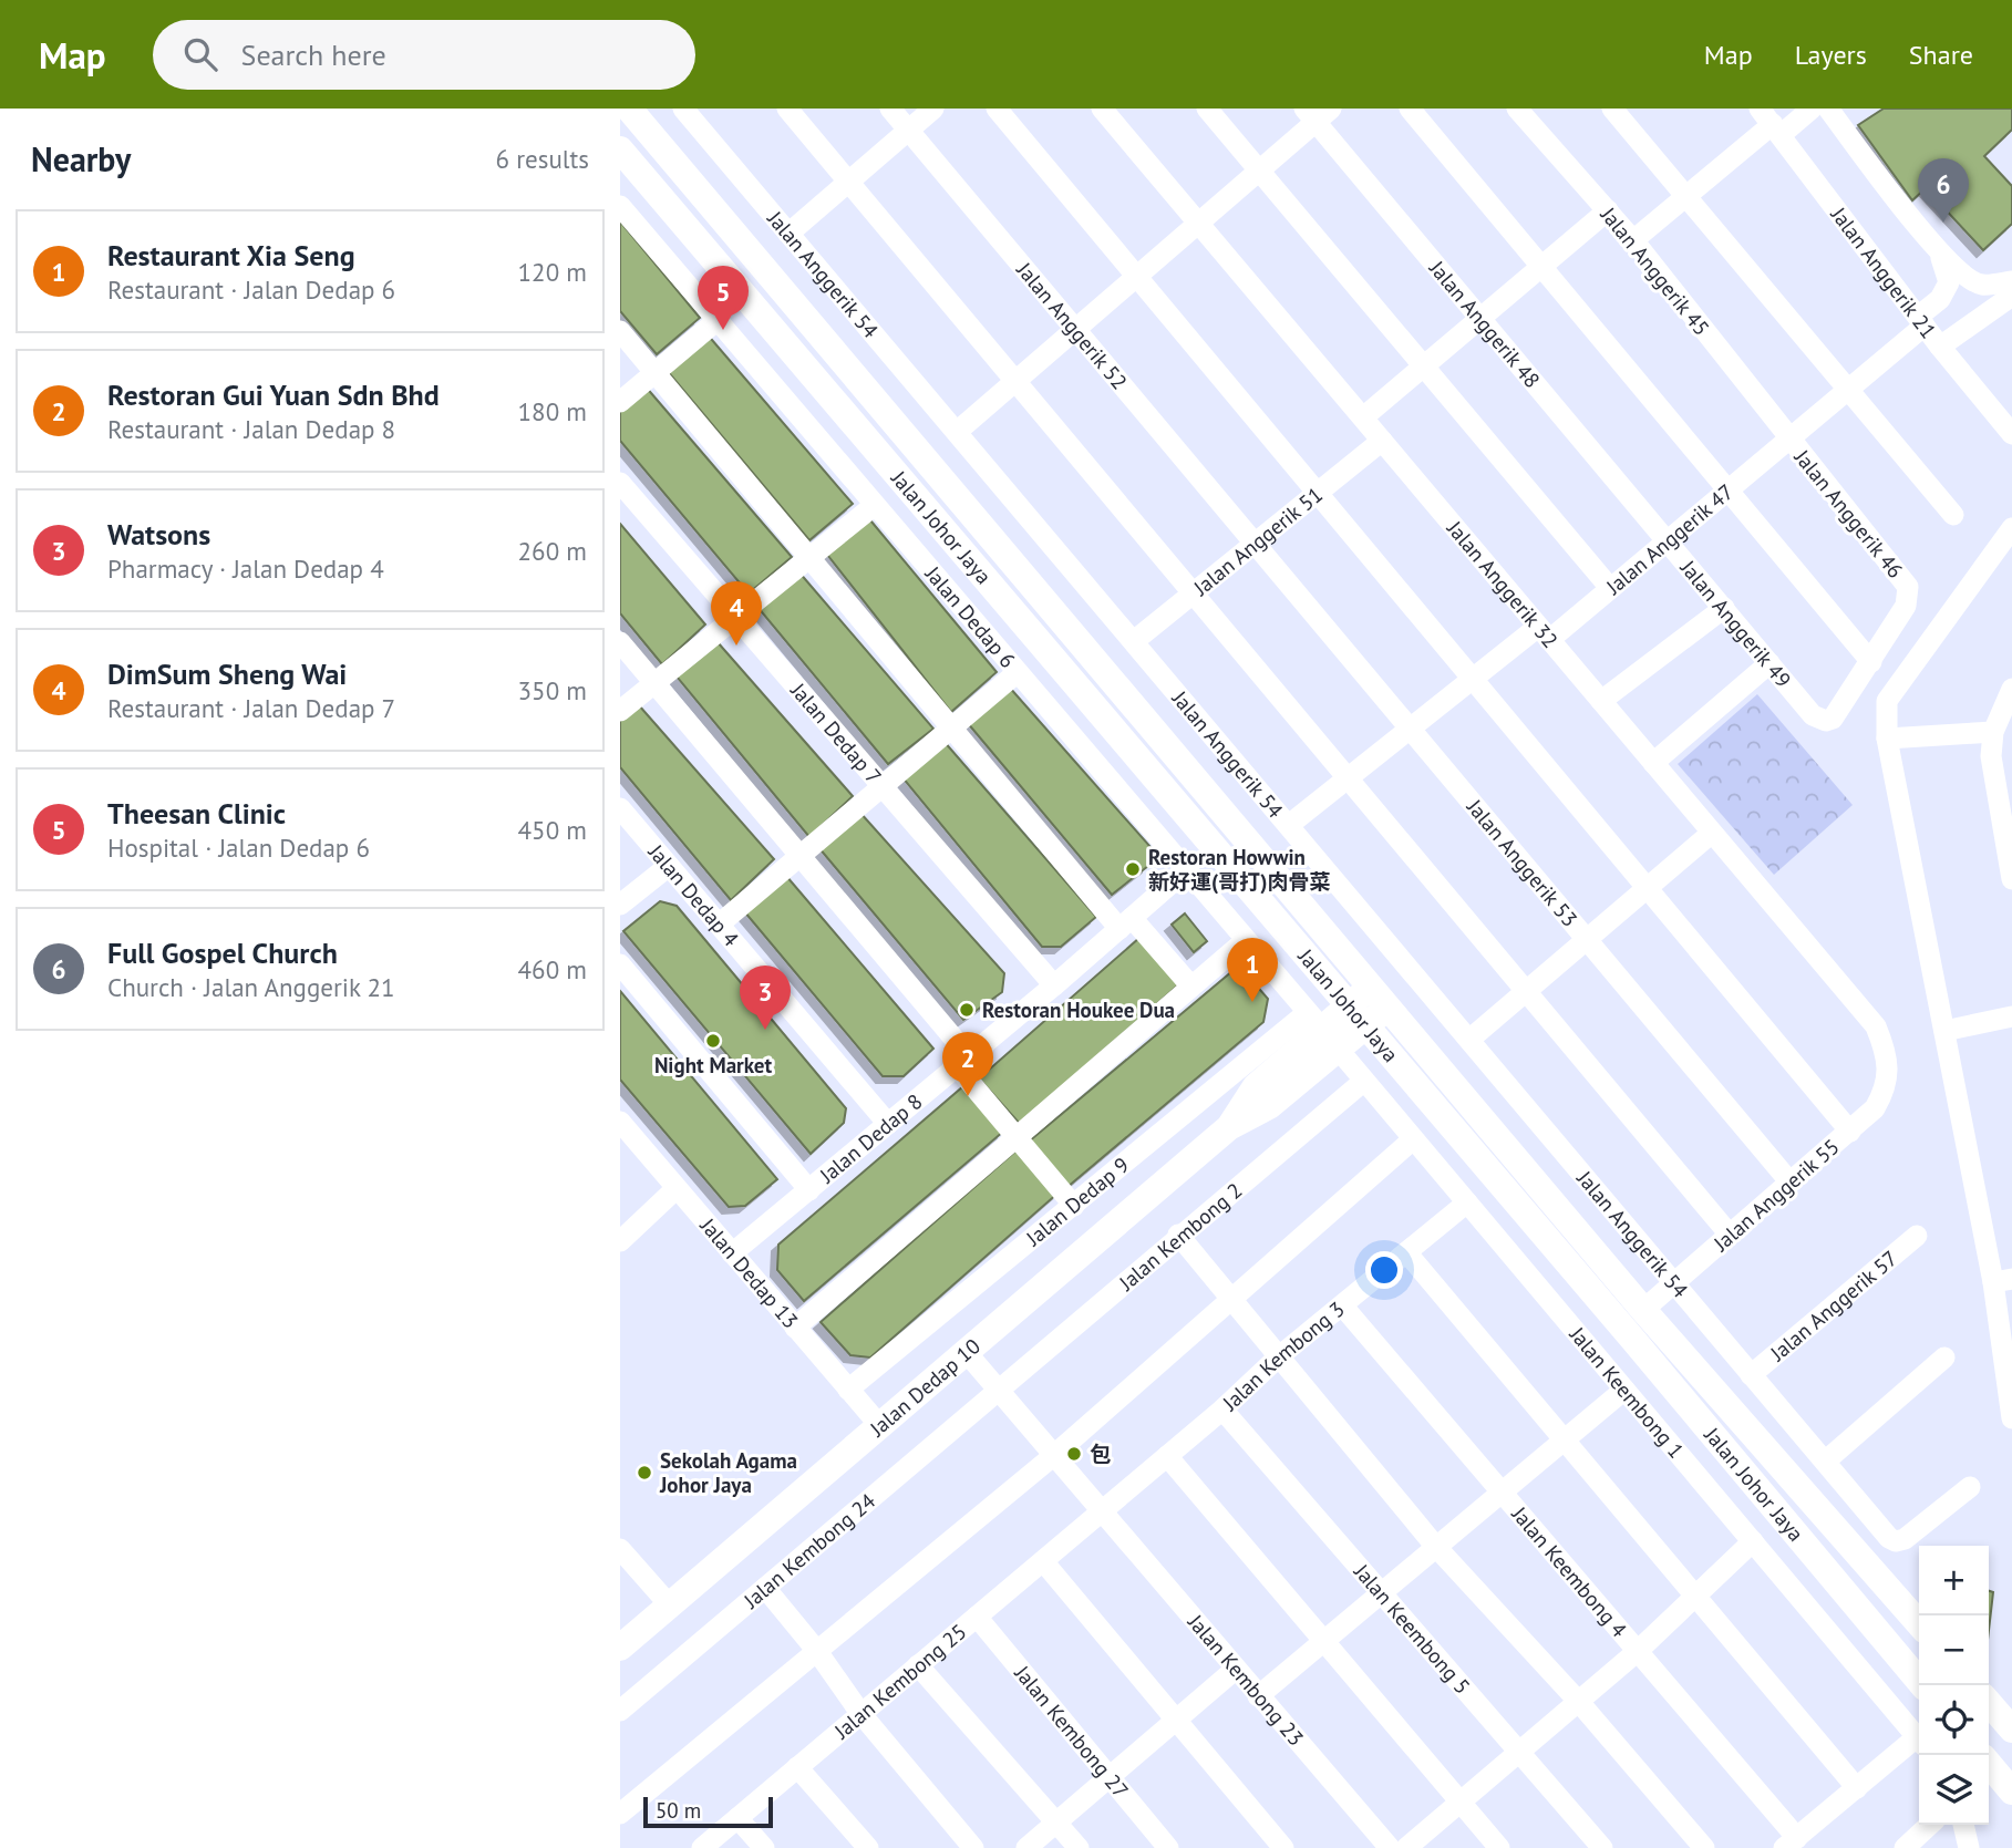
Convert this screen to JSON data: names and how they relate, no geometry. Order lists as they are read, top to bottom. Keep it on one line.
{"streets":{"main road":["Jalan Johor Jaya","Jalan Dedap 10"],"street":["Jalan Anggerik 45","Jalan Anggerik 21","Jalan Anggerik 54","Jalan Anggerik 48","Jalan Anggerik 52","Jalan Anggerik 46","Jalan Anggerik 47","Jalan Anggerik 51","Jalan Anggerik 32","Jalan Dedap 6","Jalan Anggerik 49","Jalan Dedap 7","Jalan Anggerik 53","Jalan Dedap 4","Jalan Dedap 8","Jalan Anggerik 55","Jalan Dedap 9","Jalan Kembong 2","Jalan Dedap 13","Jalan Anggerik 57","Jalan Kembong 3","Jalan Keembong 1","Jalan Kembong 24","Jalan Keembong 4","Jalan Keembong 5","Jalan Kembong 25","Jalan Kembong 23","Jalan Kembong 27"]},"crossings":[["Jalan Anggerik 45","Jalan Anggerik 46"],["Jalan Anggerik 45","Jalan Anggerik 47"],["Jalan Anggerik 21","Jalan Anggerik 47"],["Jalan Anggerik 54","Jalan Anggerik 47"],["Jalan Anggerik 54","Jalan Anggerik 51"],["Jalan Anggerik 54","Jalan Anggerik 55"],["Jalan Anggerik 54","Jalan Anggerik 57"],["Jalan Anggerik 48","Jalan Anggerik 47"],["Jalan Anggerik 48","Jalan Anggerik 49"],["Jalan Anggerik 52","Jalan Anggerik 51"],["Jalan Anggerik 52","Jalan Anggerik 53"],["Jalan Anggerik 46","Jalan Anggerik 47"],["Jalan Anggerik 46","Jalan Anggerik 49"],["Jalan Johor Jaya","Jalan Anggerik 55"],["Jalan Johor Jaya","Jalan Dedap 10"],["Jalan Anggerik 47","Jalan Anggerik 32"],["Jalan Anggerik 47","Jalan Anggerik 49"],["Jalan Anggerik 47","Jalan Anggerik 53"],["Jalan Anggerik 51","Jalan Anggerik 32"],["Jalan Anggerik 51","Jalan Anggerik 53"],["Jalan Anggerik 32","Jalan Anggerik 55"],["Jalan Dedap 6","Jalan Dedap 8"],["Jalan Dedap 6","Jalan Dedap 9"],["Jalan Dedap 6","Jalan Dedap 10"],["Jalan Dedap 6","Jalan Keembong 1"],["Jalan Dedap 7","Jalan Dedap 8"],["Jalan Anggerik 53","Jalan Anggerik 55"],["Jalan Dedap 4","Jalan Dedap 8"],["Jalan Dedap 8","Jalan Dedap 13"],["Jalan Dedap 9","Jalan Dedap 13"],["Jalan Dedap 9","Jalan Dedap 10"],["Jalan Dedap 9","Jalan Keembong 1"],["Jalan Kembong 2","Jalan Keembong 1"],["Jalan Kembong 2","Jalan Kembong 24"],["Jalan Kembong 2","Jalan Kembong 23"],["Jalan Dedap 13","Jalan Dedap 10"],["Jalan Kembong 3","Jalan Keembong 1"],["Jalan Kembong 3","Jalan Keembong 4"],["Jalan Kembong 3","Jalan Keembong 5"],["Jalan Kembong 3","Jalan Kembong 25"],["Jalan Kembong 3","Jalan Kembong 23"],["Jalan Dedap 10","Jalan Keembong 1"],["Jalan Dedap 10","Jalan Kembong 23"],["Jalan Kembong 24","Jalan Kembong 23"],["Jalan Kembong 25","Jalan Kembong 23"],["Jalan Kembong 25","Jalan Kembong 27"]],"places":["Restoran Howwin 新好運(哥打)肉骨菜","Restoran Houkee Dua","Night Market","包","Sekolah Agama Johor Jaya"],"scale_bar":"50 m","page":{"header":"Map","search":"Search here","nav":["Map","Layers","Share"],"heading":["Nearby","6 results"],"pins":["6","5","4","1","3","2"],"list":[{"mark":"1","name":"Restaurant Xia Seng","note":"Restaurant · Jalan Dedap 6","value":"120 m"},{"mark":"2","name":"Restoran Gui Yuan Sdn Bhd","note":"Restaurant · Jalan Dedap 8","value":"180 m"},{"mark":"3","name":"Watsons","note":"Pharmacy · Jalan Dedap 4","value":"260 m"},{"mark":"4","name":"DimSum Sheng Wai","note":"Restaurant · Jalan Dedap 7","value":"350 m"},{"mark":"5","name":"Theesan Clinic","note":"Hospital · Jalan Dedap 6","value":"450 m"},{"mark":"6","name":"Full Gospel Church","note":"Church · Jalan Anggerik 21","value":"460 m"}],"map_buttons":["+","−"],"scale":"50 m"}}
